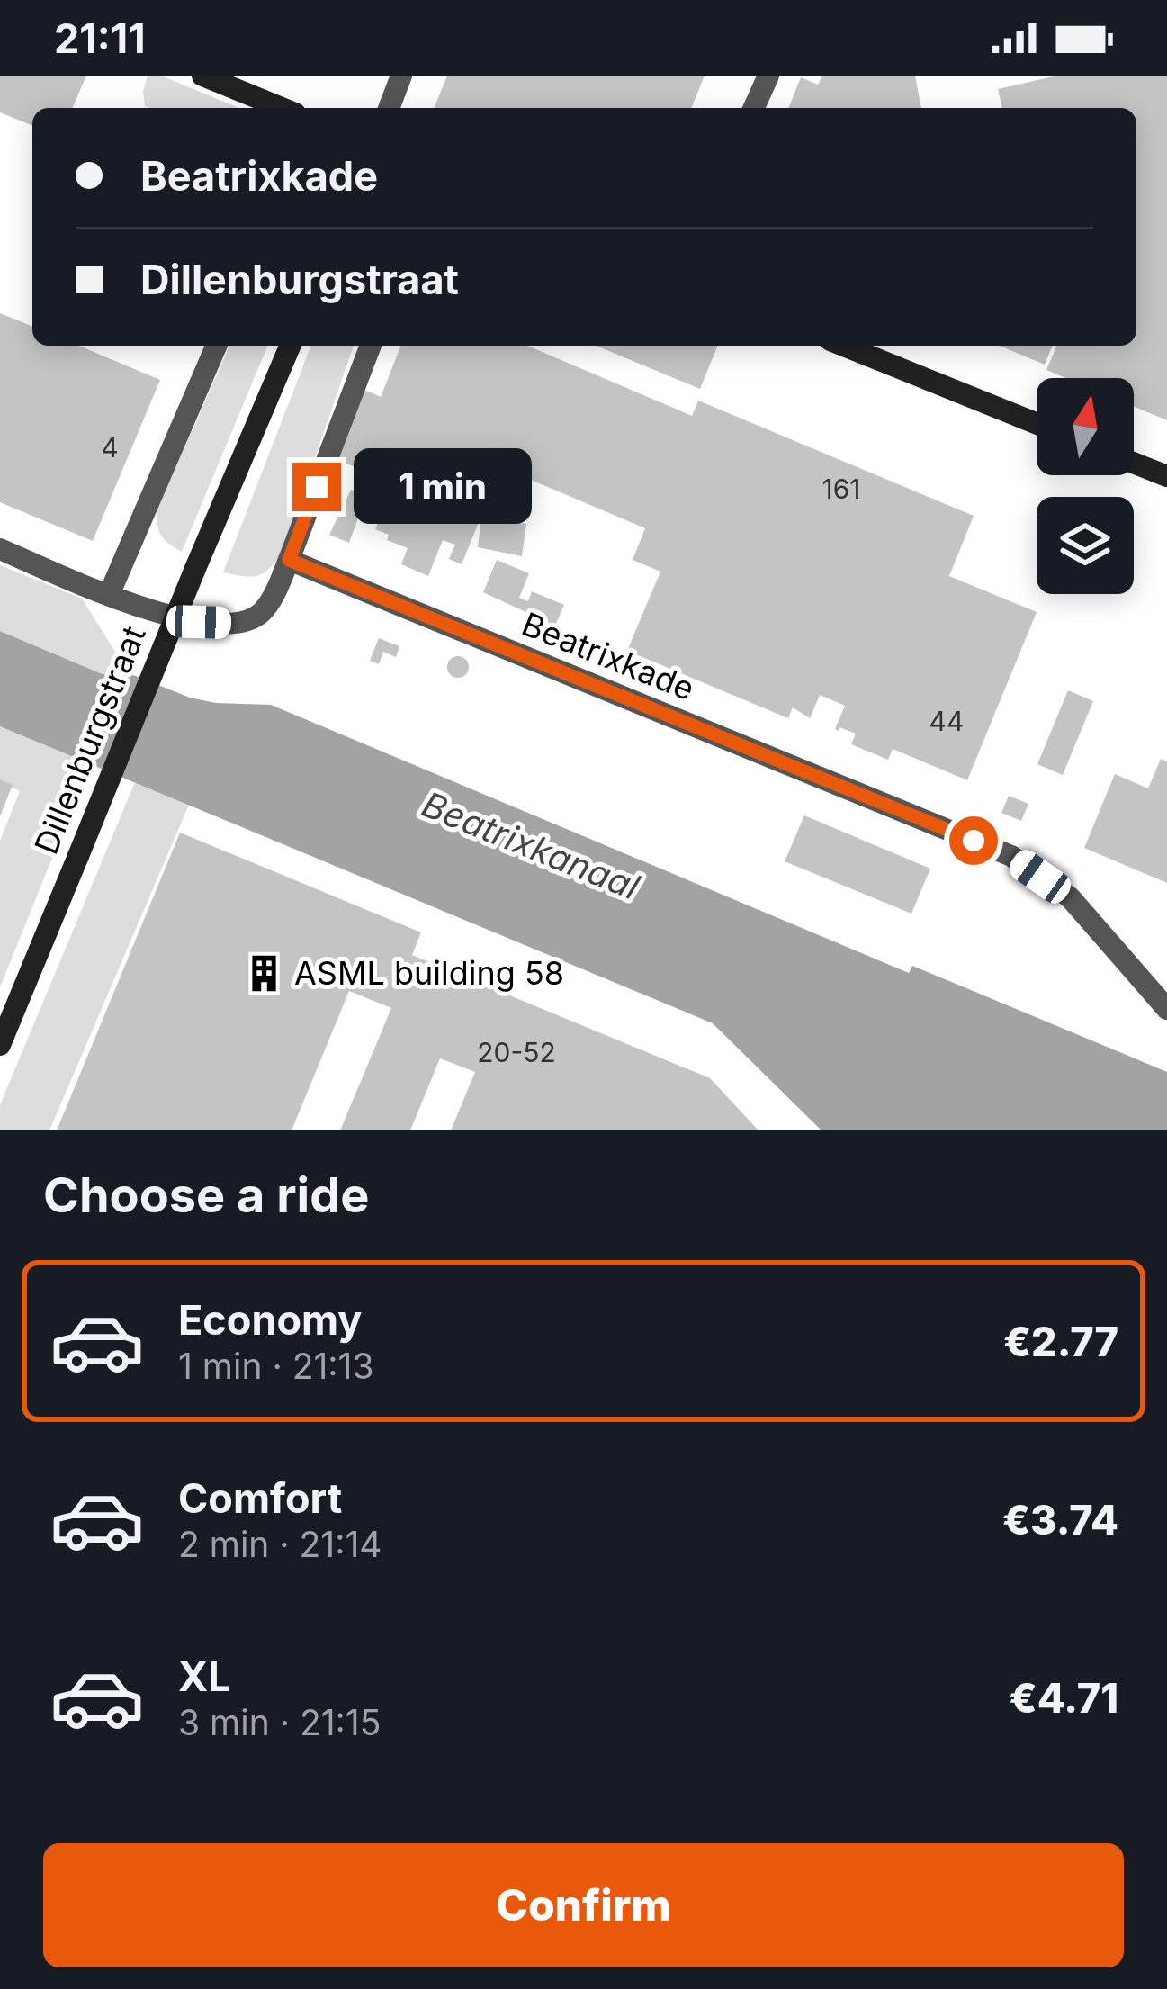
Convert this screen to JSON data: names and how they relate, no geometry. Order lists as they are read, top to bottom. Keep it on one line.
{"streets":{"street":["Beatrixkade","Dillenburgstraat"]},"water":["Beatrixkanaal"],"places":{"building":["ASML building 58"]},"house_numbers":["4","161","44","20-52"],"north":"top","page":{"status":"21:11","banner":["Beatrixkade","Dillenburgstraat"],"bubble":"1 min","heading":"Choose a ride","list":[{"name":"Economy","note":"1 min · 21:13","value":"€2.77"},{"name":"Comfort","note":"2 min · 21:14","value":"€3.74"},{"name":"XL","note":"3 min · 21:15","value":"€4.71"}],"buttons":"Confirm"}}
